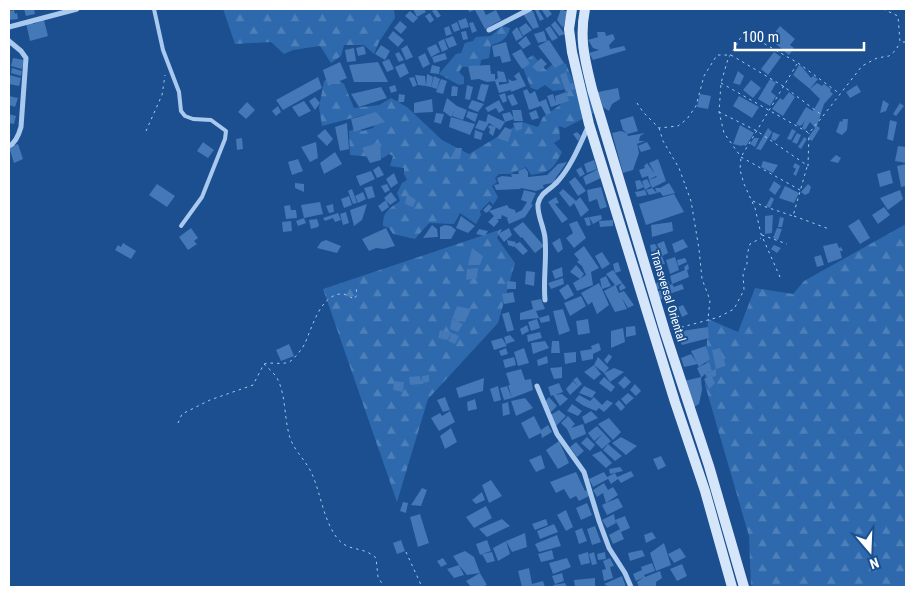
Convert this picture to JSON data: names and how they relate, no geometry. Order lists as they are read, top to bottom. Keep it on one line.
{"streets":{"main road":["Transversal Oriental"]},"scale_bar":"100 m","north":"bottom"}
